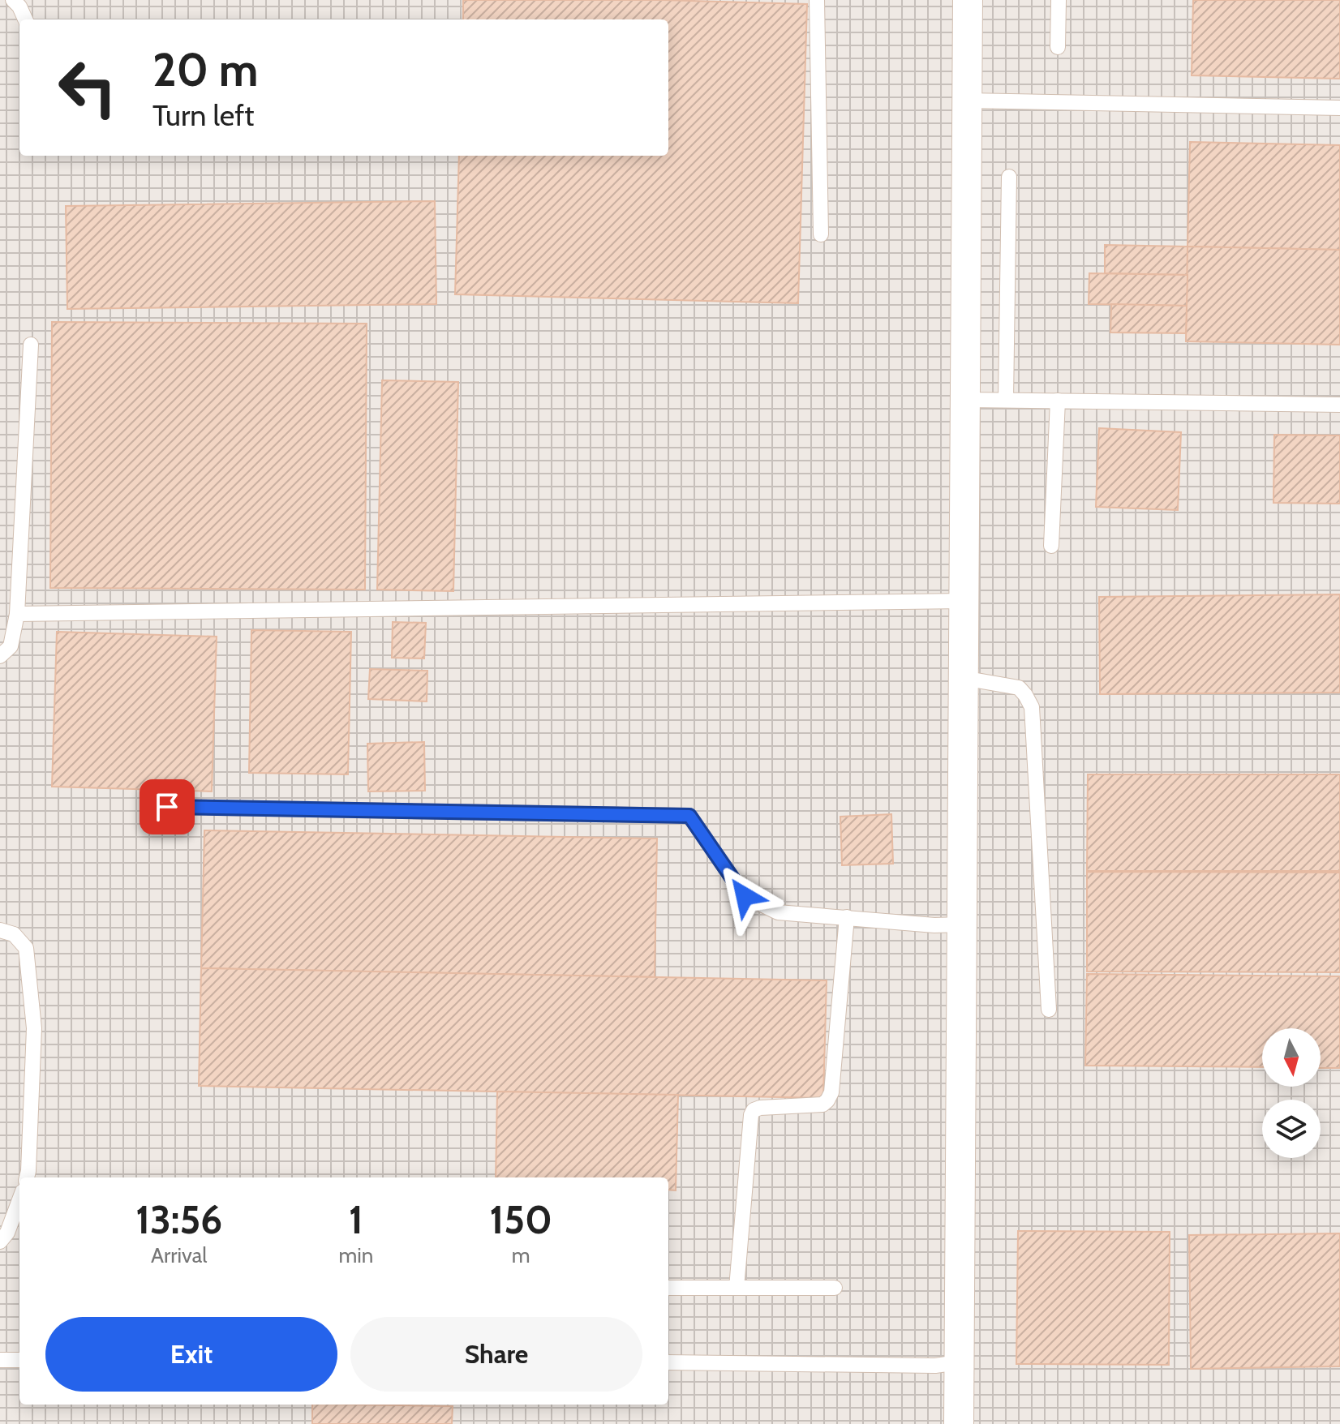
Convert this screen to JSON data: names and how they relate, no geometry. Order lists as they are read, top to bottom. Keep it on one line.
{"north":"bottom","page":{"turn":["20 m","Turn left"],"eta":["13:56","Arrival","1","min","150","m"],"buttons":["Exit","Share"]}}
